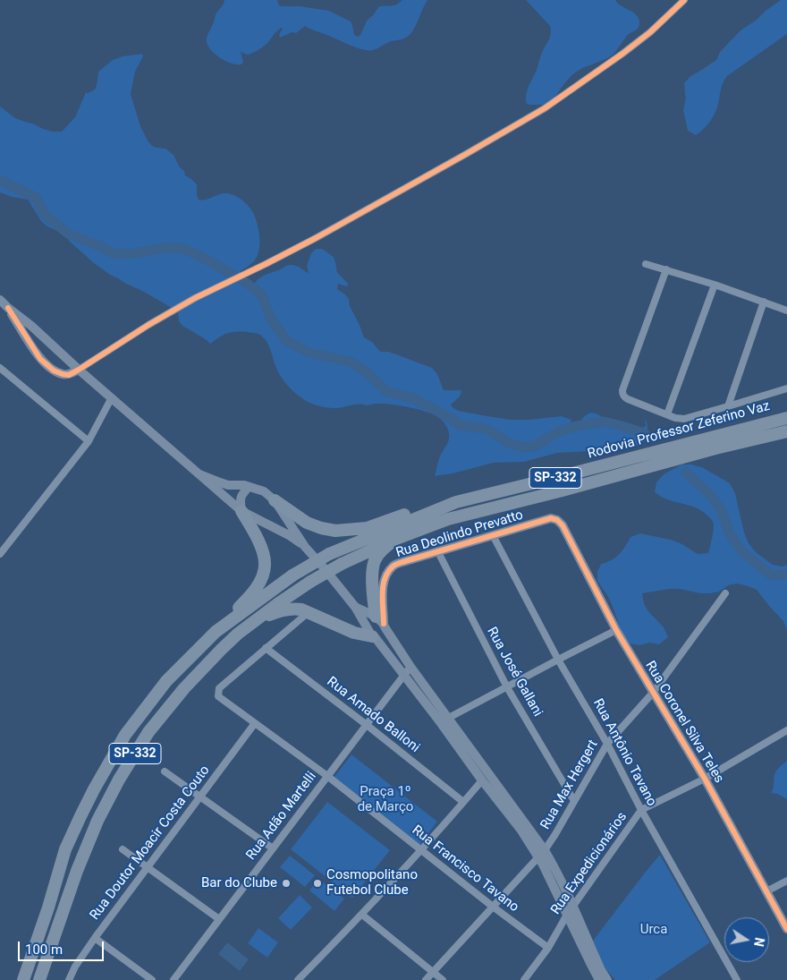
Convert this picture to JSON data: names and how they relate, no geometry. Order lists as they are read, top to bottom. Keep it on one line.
{"streets":{"highway":["Rodovia Professor Zeferino Vaz","SP-332"],"street":["Rua Deolindo Prevatto","Rua José Gallani","Rua Amado Balloni","Rua Coronel Silva Teles","Rua Antônio Tavano","Rua Max Hergert","Rua Adão Martelli","Rua Doutor Moacir Costa Couto","Rua Expedicionários","Rua Francisco Tavano"]},"crossings":[["Rua Deolindo Prevatto","Rua José Gallani"],["Rua Deolindo Prevatto","Rua Coronel Silva Teles"],["Rua Deolindo Prevatto","Rua Antônio Tavano"],["Rua José Gallani","Rua Max Hergert"],["Rua Amado Balloni","Rua Adão Martelli"],["Rua Amado Balloni","Rua Francisco Tavano"],["Rua Coronel Silva Teles","Rua Max Hergert"],["Rua Coronel Silva Teles","Rua Expedicionários"],["Rua Antônio Tavano","Rua Max Hergert"],["Rua Antônio Tavano","Rua Expedicionários"],["Rua Max Hergert","Rua Francisco Tavano"],["Rua Adão Martelli","Rua Francisco Tavano"],["Rua Doutor Moacir Costa Couto","Rua Francisco Tavano"],["Rua Expedicionários","Rua Francisco Tavano"]],"parks":["Praça 1º de Março","Urca"],"places":["Bar do Clube","Cosmopolitano Futebol Clube"],"scale_bar":"100 m","north":"right"}
